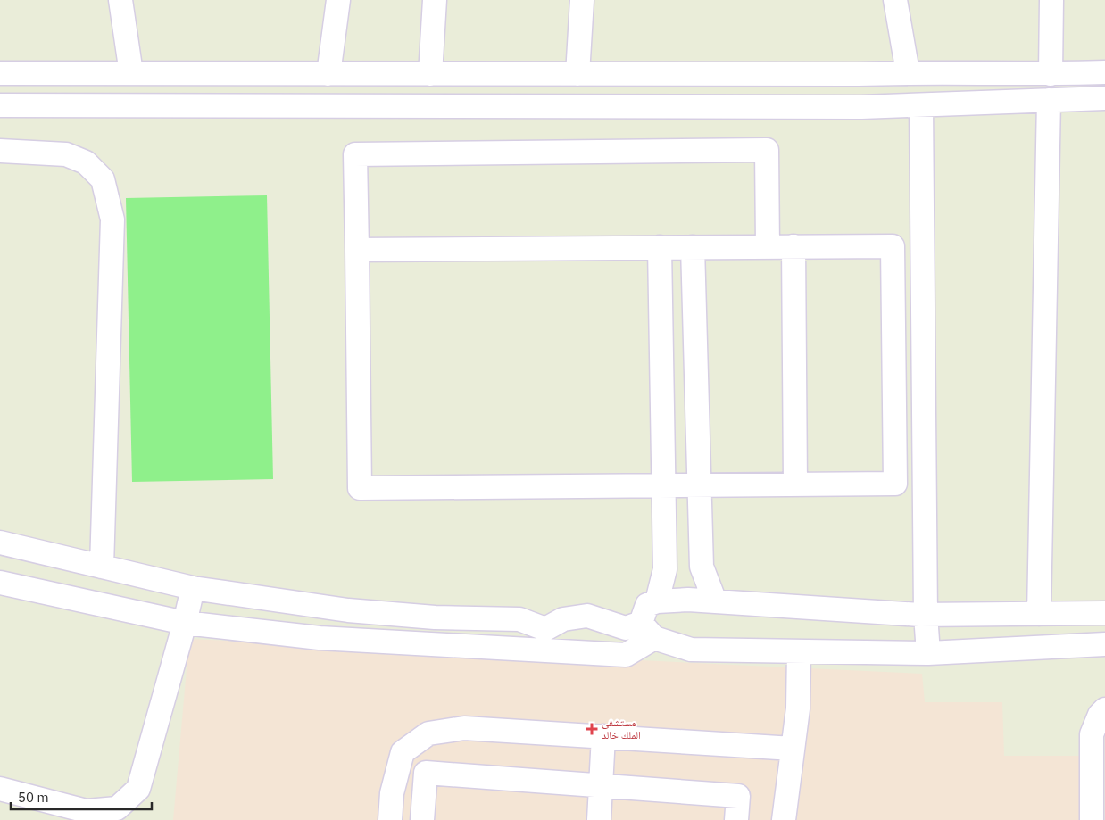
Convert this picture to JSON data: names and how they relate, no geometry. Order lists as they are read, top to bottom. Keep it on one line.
{"places":{"health":["مستشفى الملك خالد"]},"scale_bar":"50 m"}
